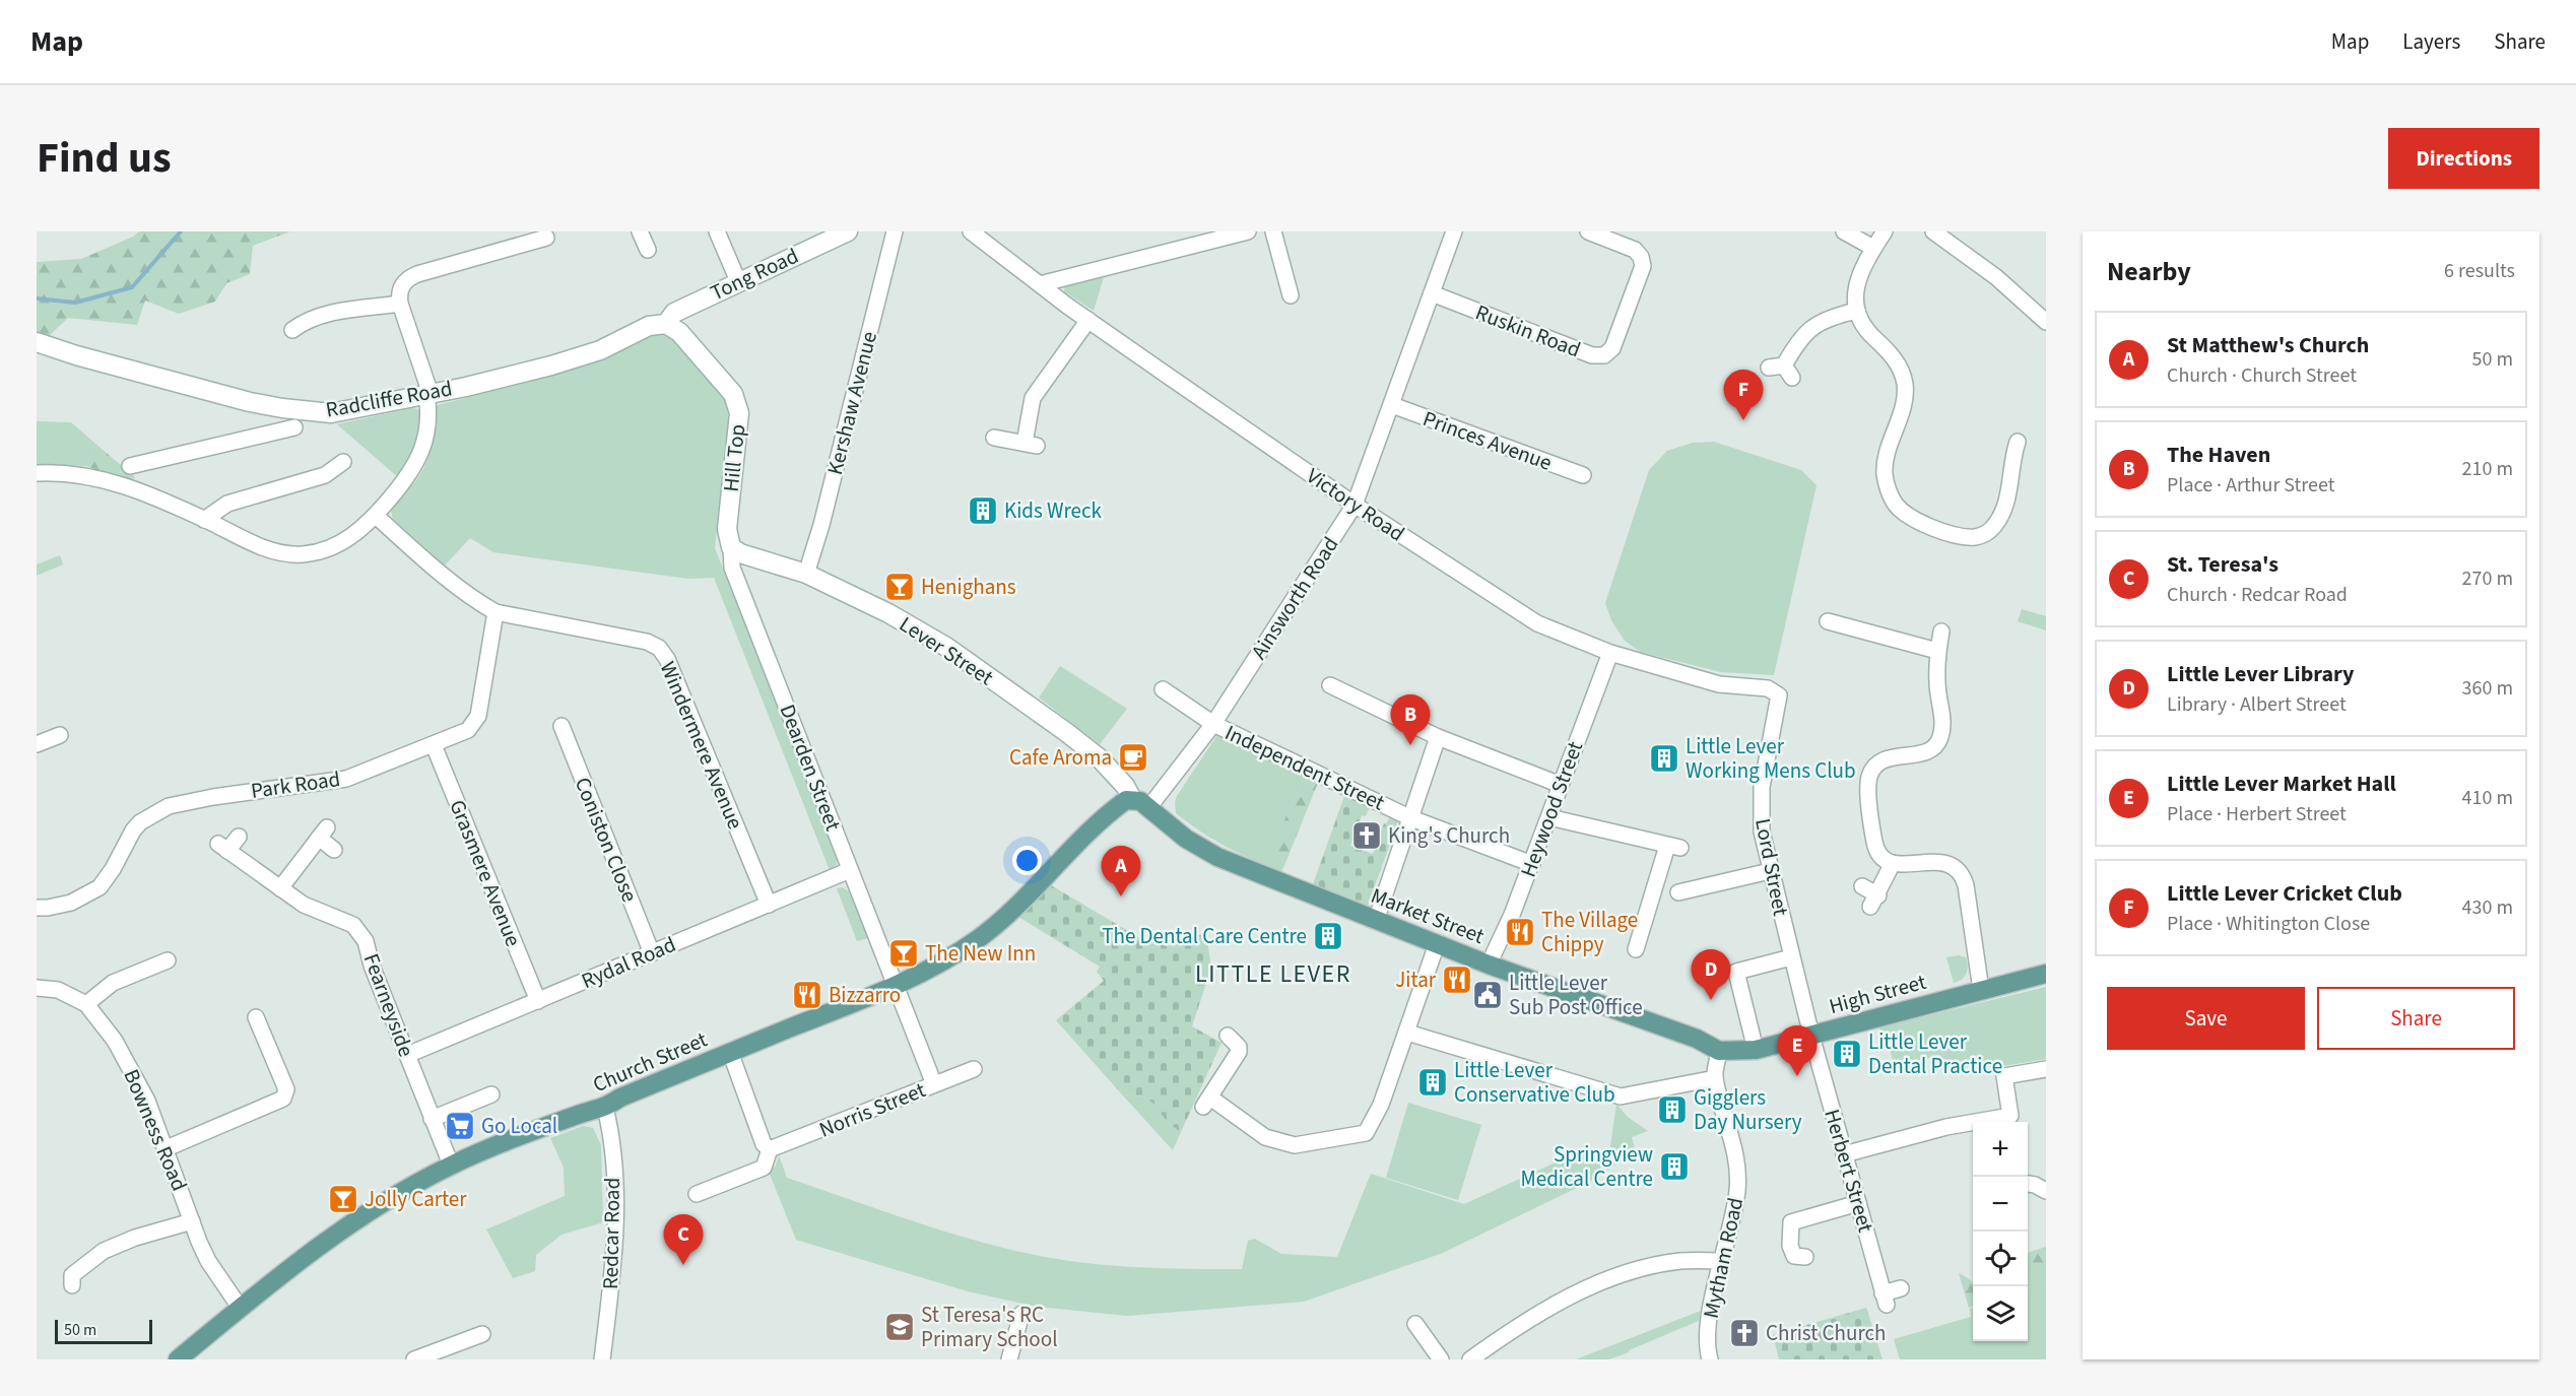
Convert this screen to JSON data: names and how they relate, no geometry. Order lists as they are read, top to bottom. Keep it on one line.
{"streets":{"main road":["Tong Road","Radcliffe Road","Hill Top","Lever Street","Market Street","High Street","Church Street"],"street":["Ruskin Road","Kershaw Avenue","Princes Avenue","Victory Road","Ainsworth Road","Windermere Avenue","Dearden Street","Independent Street","Park Road","Heywood Street","Coniston Close","Lord Street","Grasmere Avenue","Rydal Road","Fearneyside","Norris Street","Bowness Road","Herbert Street","Redcar Road","Mytham Road"]},"crossings":[["Tong Road","Radcliffe Road"],["Tong Road","Hill Top"],["Ruskin Road","Ainsworth Road"],["Radcliffe Road","Hill Top"],["Kershaw Avenue","Lever Street"],["Princes Avenue","Ainsworth Road"],["Hill Top","Lever Street"],["Hill Top","Dearden Street"],["Victory Road","Ainsworth Road"],["Victory Road","Heywood Street"],["Victory Road","Lord Street"],["Ainsworth Road","Independent Street"],["Ainsworth Road","Market Street"],["Lever Street","Dearden Street"],["Lever Street","Market Street"],["Lever Street","Church Street"],["Windermere Avenue","Park Road"],["Windermere Avenue","Rydal Road"],["Dearden Street","Rydal Road"],["Dearden Street","Church Street"],["Dearden Street","Norris Street"],["Independent Street","Heywood Street"],["Park Road","Grasmere Avenue"],["Heywood Street","Market Street"],["Coniston Close","Rydal Road"],["Lord Street","High Street"],["Lord Street","Herbert Street"],["Grasmere Avenue","Rydal Road"],["Market Street","High Street"],["Market Street","Church Street"],["Market Street","Mytham Road"],["Rydal Road","Fearneyside"],["High Street","Herbert Street"],["High Street","Mytham Road"],["Fearneyside","Church Street"],["Church Street","Bowness Road"],["Church Street","Redcar Road"]],"districts":["LITTLE LEVER"],"places":{"building":["Kids Wreck","Little Lever Working Mens Club","The Dental Care Centre","Little Lever Dental Practice","Little Lever Conservative Club","Gigglers Day Nursery","Springview Medical Centre"],"bar":["Henighans","The New Inn","Jolly Carter"],"cafe":["Cafe Aroma"],"church":["King's Church","Christ Church"],"restaurant":["The Village Chippy","Jitar","Bizzarro"],"public building":["Little Lever Sub Post Office"],"supermarket":["Go Local"],"school or university":["St Teresa's RC Primary School"]},"scale_bar":"50 m","page":{"header":"Map","nav":["Map","Layers","Share"],"title":"Find us","buttons":["Directions",["Save","Share"]],"heading":["Nearby","6 results"],"list":[{"mark":"A","name":"St Matthew's Church","note":"Church · Church Street","value":"50 m"},{"mark":"B","name":"The Haven","note":"Place · Arthur Street","value":"210 m"},{"mark":"C","name":"St. Teresa's","note":"Church · Redcar Road","value":"270 m"},{"mark":"D","name":"Little Lever Library","note":"Library · Albert Street","value":"360 m"},{"mark":"E","name":"Little Lever Market Hall","note":"Place · Herbert Street","value":"410 m"},{"mark":"F","name":"Little Lever Cricket Club","note":"Place · Whitington Close","value":"430 m"}],"pins":["F","B","A","D","E","C"],"map_buttons":["+","−"],"scale":"50 m"}}
